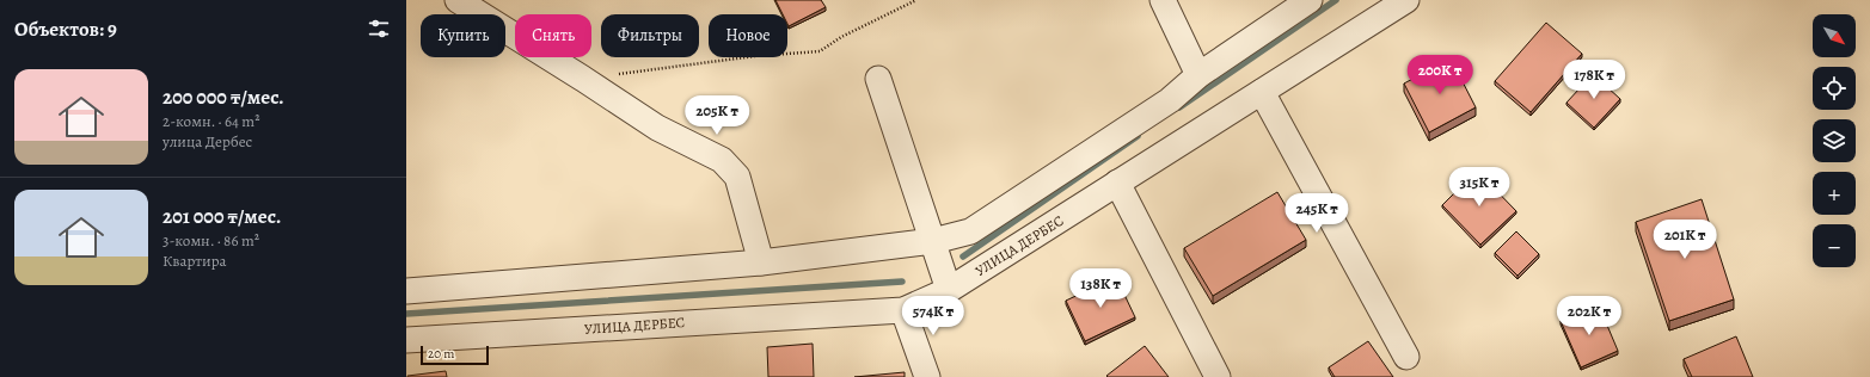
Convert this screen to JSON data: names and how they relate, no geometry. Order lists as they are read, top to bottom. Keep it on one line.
{"streets":{"street":["УЛИЦА ДЕРБЕС"]},"scale_bar":"20 m","north":"bottom right","page":{"heading":"Объектов: 9","map_buttons":["+","−"],"chip":["Купить","Снять","Фильтры","Новое"],"price":["200K ₸","178K ₸","205K ₸","315K ₸","245K ₸","201K ₸","138K ₸","574K ₸","202K ₸"],"list":[{"name":"200 000 ₸/мес.","note":"2-комн. · 64 m² · улица Дербес"},{"name":"201 000 ₸/мес.","note":"3-комн. · 86 m² · Квартира"}],"scale":"20 m"}}
